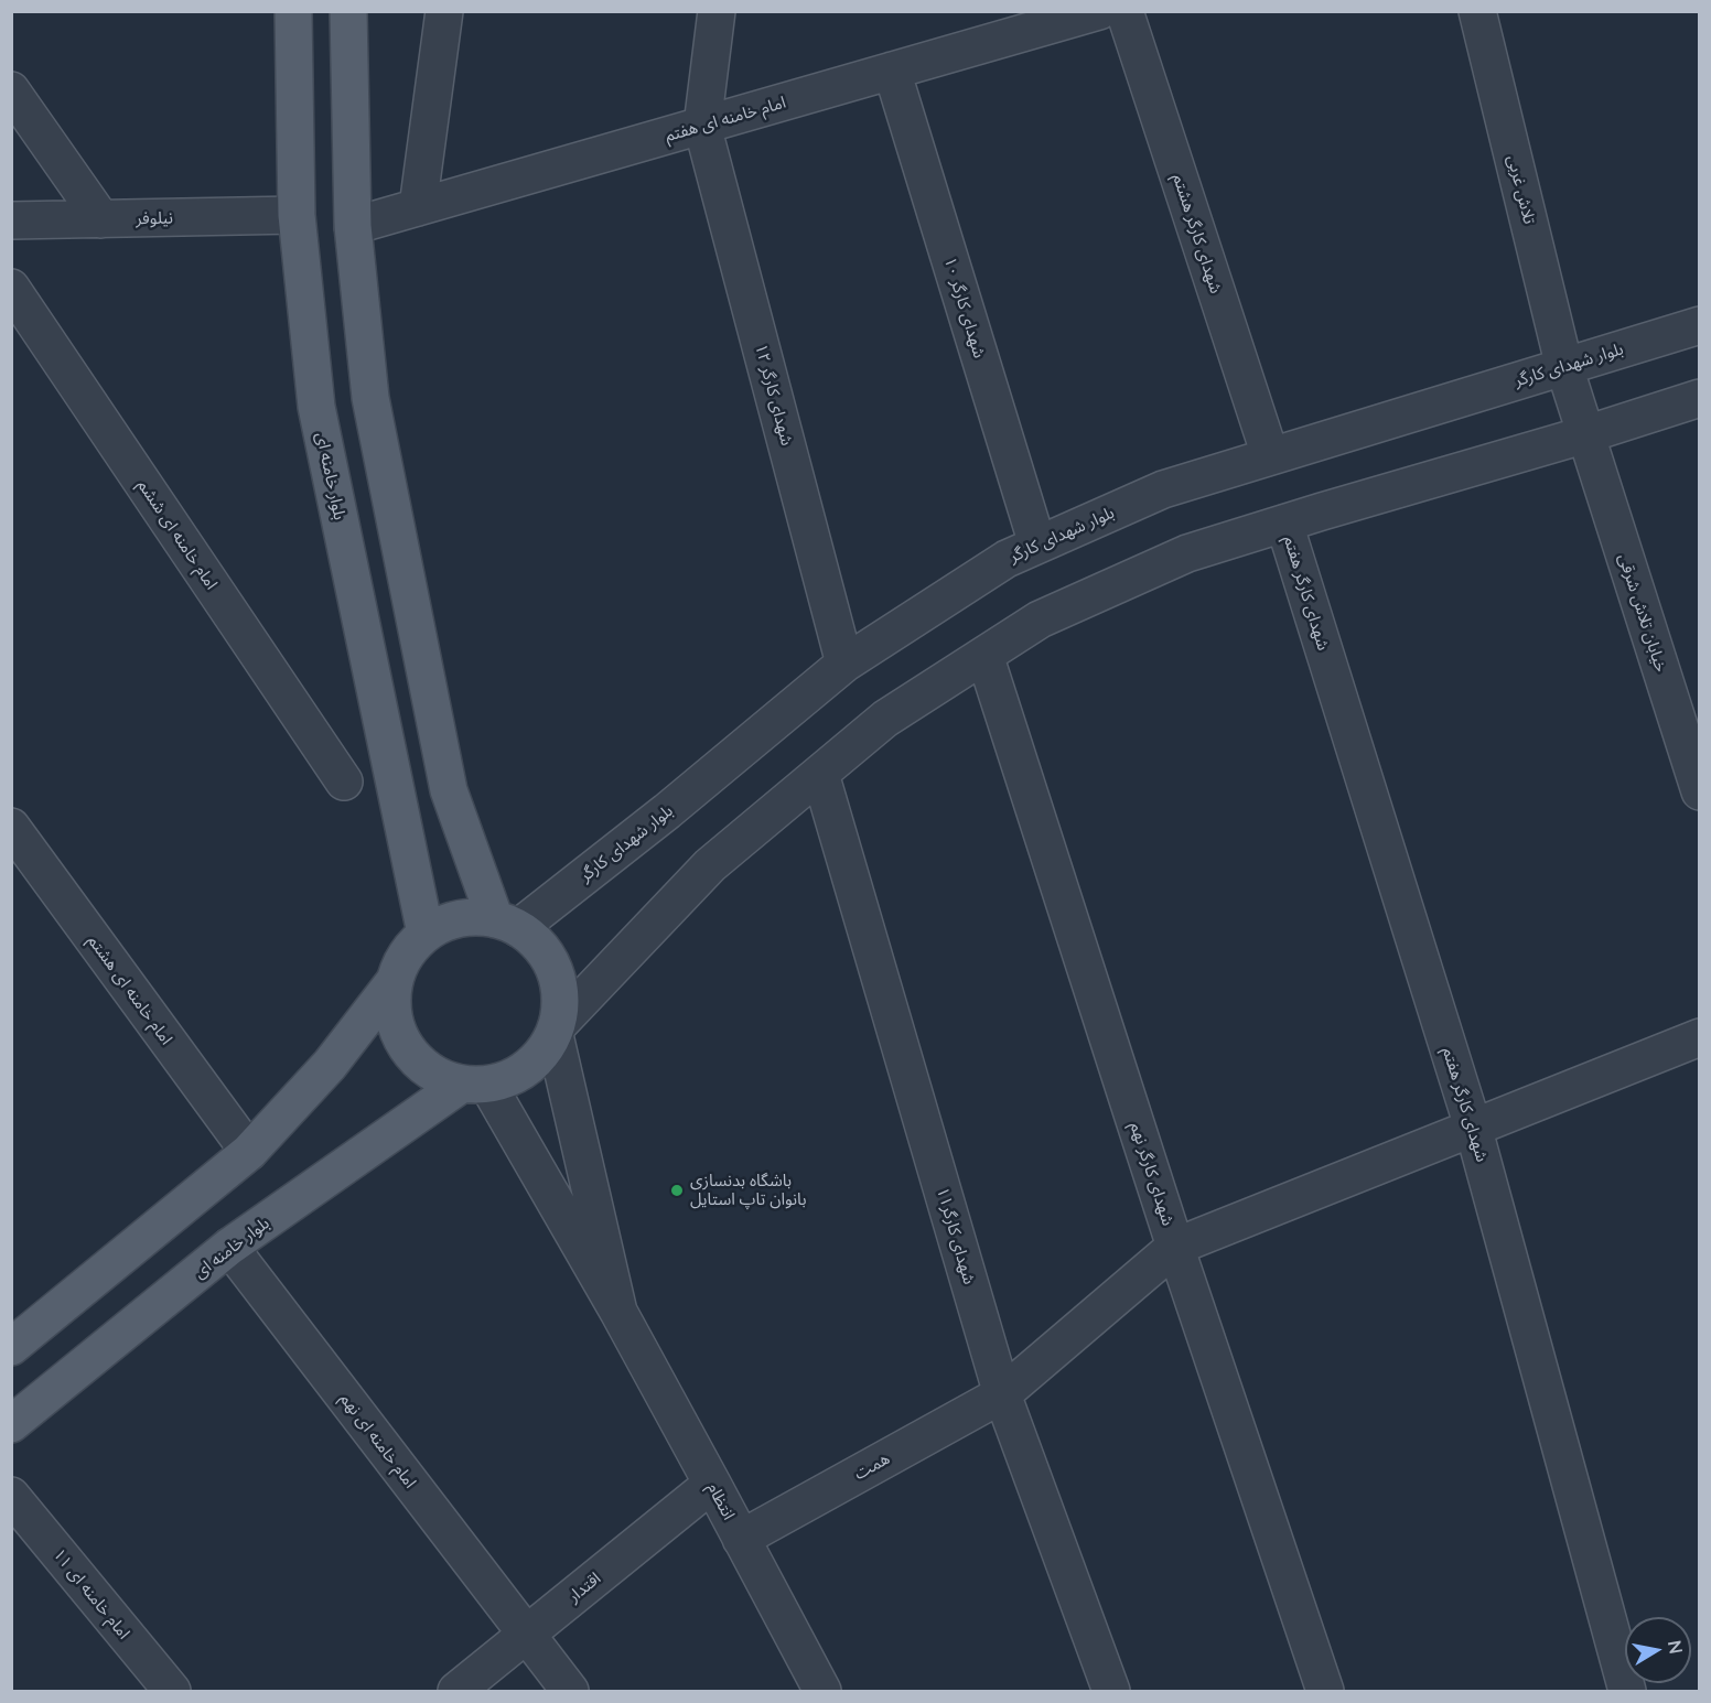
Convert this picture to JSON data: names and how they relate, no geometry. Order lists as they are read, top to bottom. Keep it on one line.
{"streets":{"main road":["بلوار خامنه ای"],"street":["امام خامنه ای هفتم","تلاش غربی","نیلوفر","شهدای کارگر هشتم","شهدای کارگر ۱۰","بلوار شهدای کارگر","شهدای کارگر ۱۲","امام خامنه ای ششم","شهدای کارگر هفتم","خیابان تلاش شرقی","امام خامنه ای هشتم","شهدای کارگر نهم","شهدای کارگر۱۱","امام خامنه ای نهم","همت","انتظام","اقتدار","امام خامنه ای ۱۱"]},"crossings":[["امام خامنه ای هفتم","شهدای کارگر ۱۰"],["امام خامنه ای هفتم","شهدای کارگر ۱۲"],["تلاش غربی","بلوار شهدای کارگر"],["تلاش غربی","خیابان تلاش شرقی"],["نیلوفر","بلوار خامنه ای"],["شهدای کارگر هشتم","بلوار شهدای کارگر"],["شهدای کارگر ۱۰","بلوار شهدای کارگر"],["بلوار شهدای کارگر","شهدای کارگر ۱۲"],["بلوار شهدای کارگر","بلوار خامنه ای"],["بلوار خامنه ای","امام خامنه ای نهم"],["شهدای کارگر هفتم","همت"],["شهدای کارگر نهم","همت"],["شهدای کارگر۱۱","همت"],["امام خامنه ای نهم","اقتدار"],["همت","انتظام"],["انتظام","اقتدار"]],"places":["باشگاه بدنسازی بانوان تاپ استایل"],"north":"right"}
